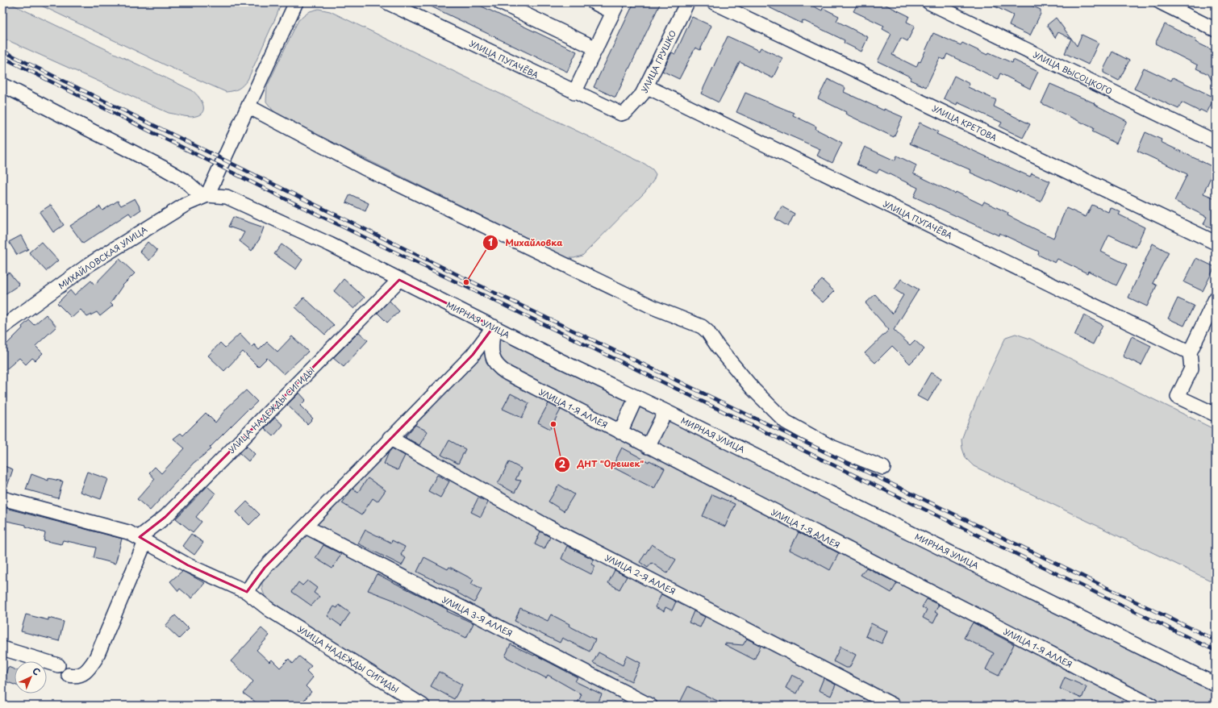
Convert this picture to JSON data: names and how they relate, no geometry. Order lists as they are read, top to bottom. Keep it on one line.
{"streets":{"street":["УЛИЦА ПУГАЧЁВА","УЛИЦА ГРУШКО","УЛИЦА ВЫСОЦКОГО","УЛИЦА КРЕТОВА","МИХАЙЛОВСКАЯ УЛИЦА","МИРНАЯ УЛИЦА","УЛИЦА 1-Я АЛЛЕЯ","УЛИЦА НАДЕЖДЫ СИГИДЫ","УЛИЦА 2-Я АЛЛЕЯ","УЛИЦА 3-Я АЛЛЕЯ"]},"crossings":[["УЛИЦА ПУГАЧЁВА","УЛИЦА ГРУШКО"],["МИХАЙЛОВСКАЯ УЛИЦА","МИРНАЯ УЛИЦА"],["МИРНАЯ УЛИЦА","УЛИЦА 1-Я АЛЛЕЯ"],["МИРНАЯ УЛИЦА","УЛИЦА НАДЕЖДЫ СИГИДЫ"]],"places":["Михайловка","ДНТ \"Орешек\""],"north":"top right"}
